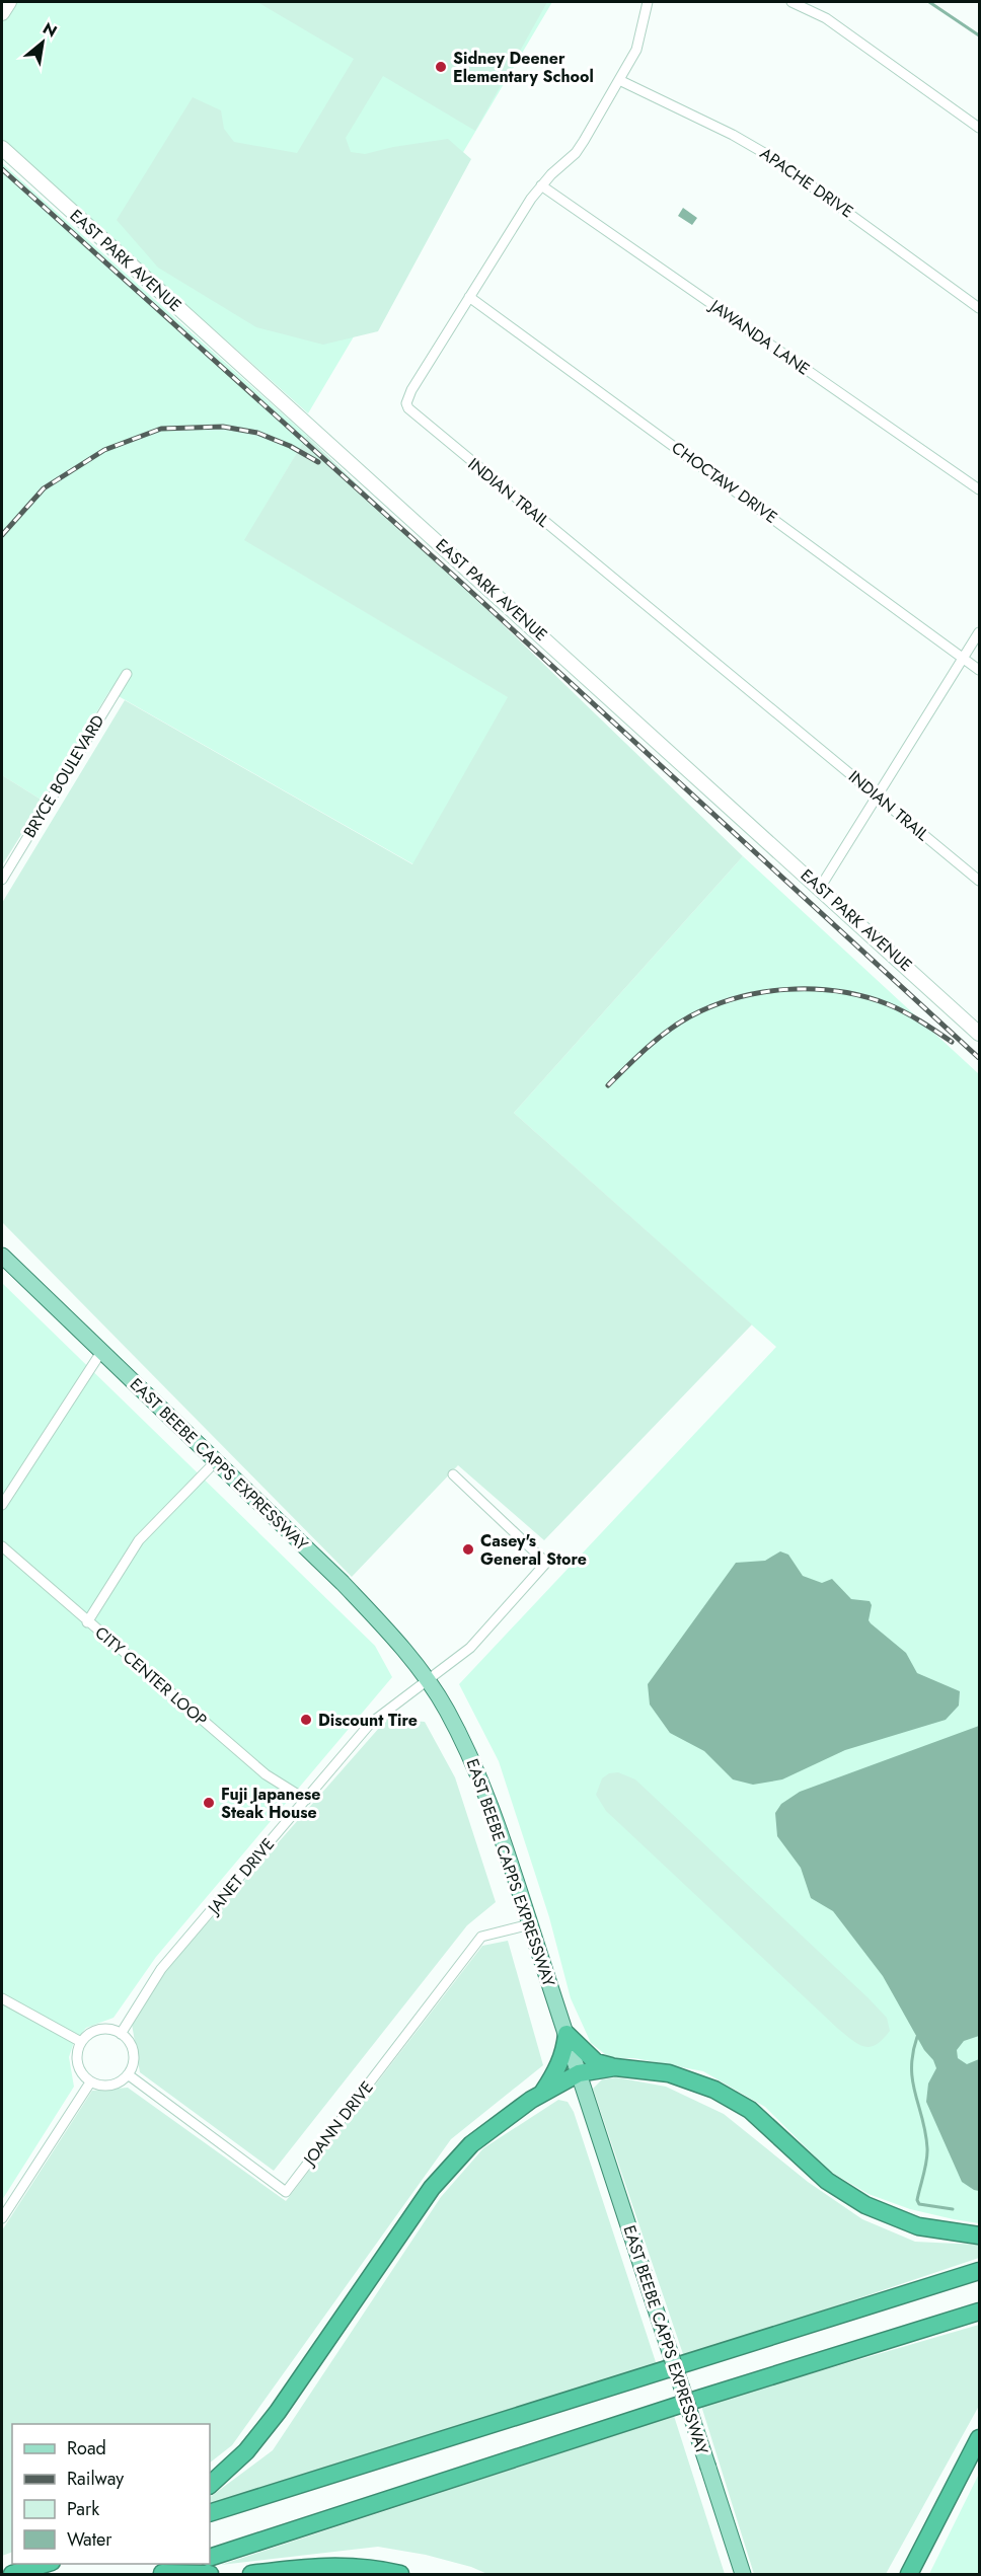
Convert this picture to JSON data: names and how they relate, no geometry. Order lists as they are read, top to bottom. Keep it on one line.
{"streets":{"main road":["EAST BEEBE CAPPS EXPRESSWAY"],"street":["APACHE DRIVE","EAST PARK AVENUE","JAWANDA LANE","CHOCTAW DRIVE","INDIAN TRAIL","BRYCE BOULEVARD","CITY CENTER LOOP","JANET DRIVE","JOANN DRIVE"]},"crossings":[["APACHE DRIVE","INDIAN TRAIL"],["JAWANDA LANE","INDIAN TRAIL"],["CHOCTAW DRIVE","INDIAN TRAIL"],["EAST BEEBE CAPPS EXPRESSWAY","JANET DRIVE"],["EAST BEEBE CAPPS EXPRESSWAY","JOANN DRIVE"],["CITY CENTER LOOP","JANET DRIVE"],["JANET DRIVE","JOANN DRIVE"]],"places":["Sidney Deener Elementary School","Casey's General Store","Discount Tire","Fuji Japanese Steak House"],"legend":["Road","Railway","Park","Water"],"north":"top right"}
